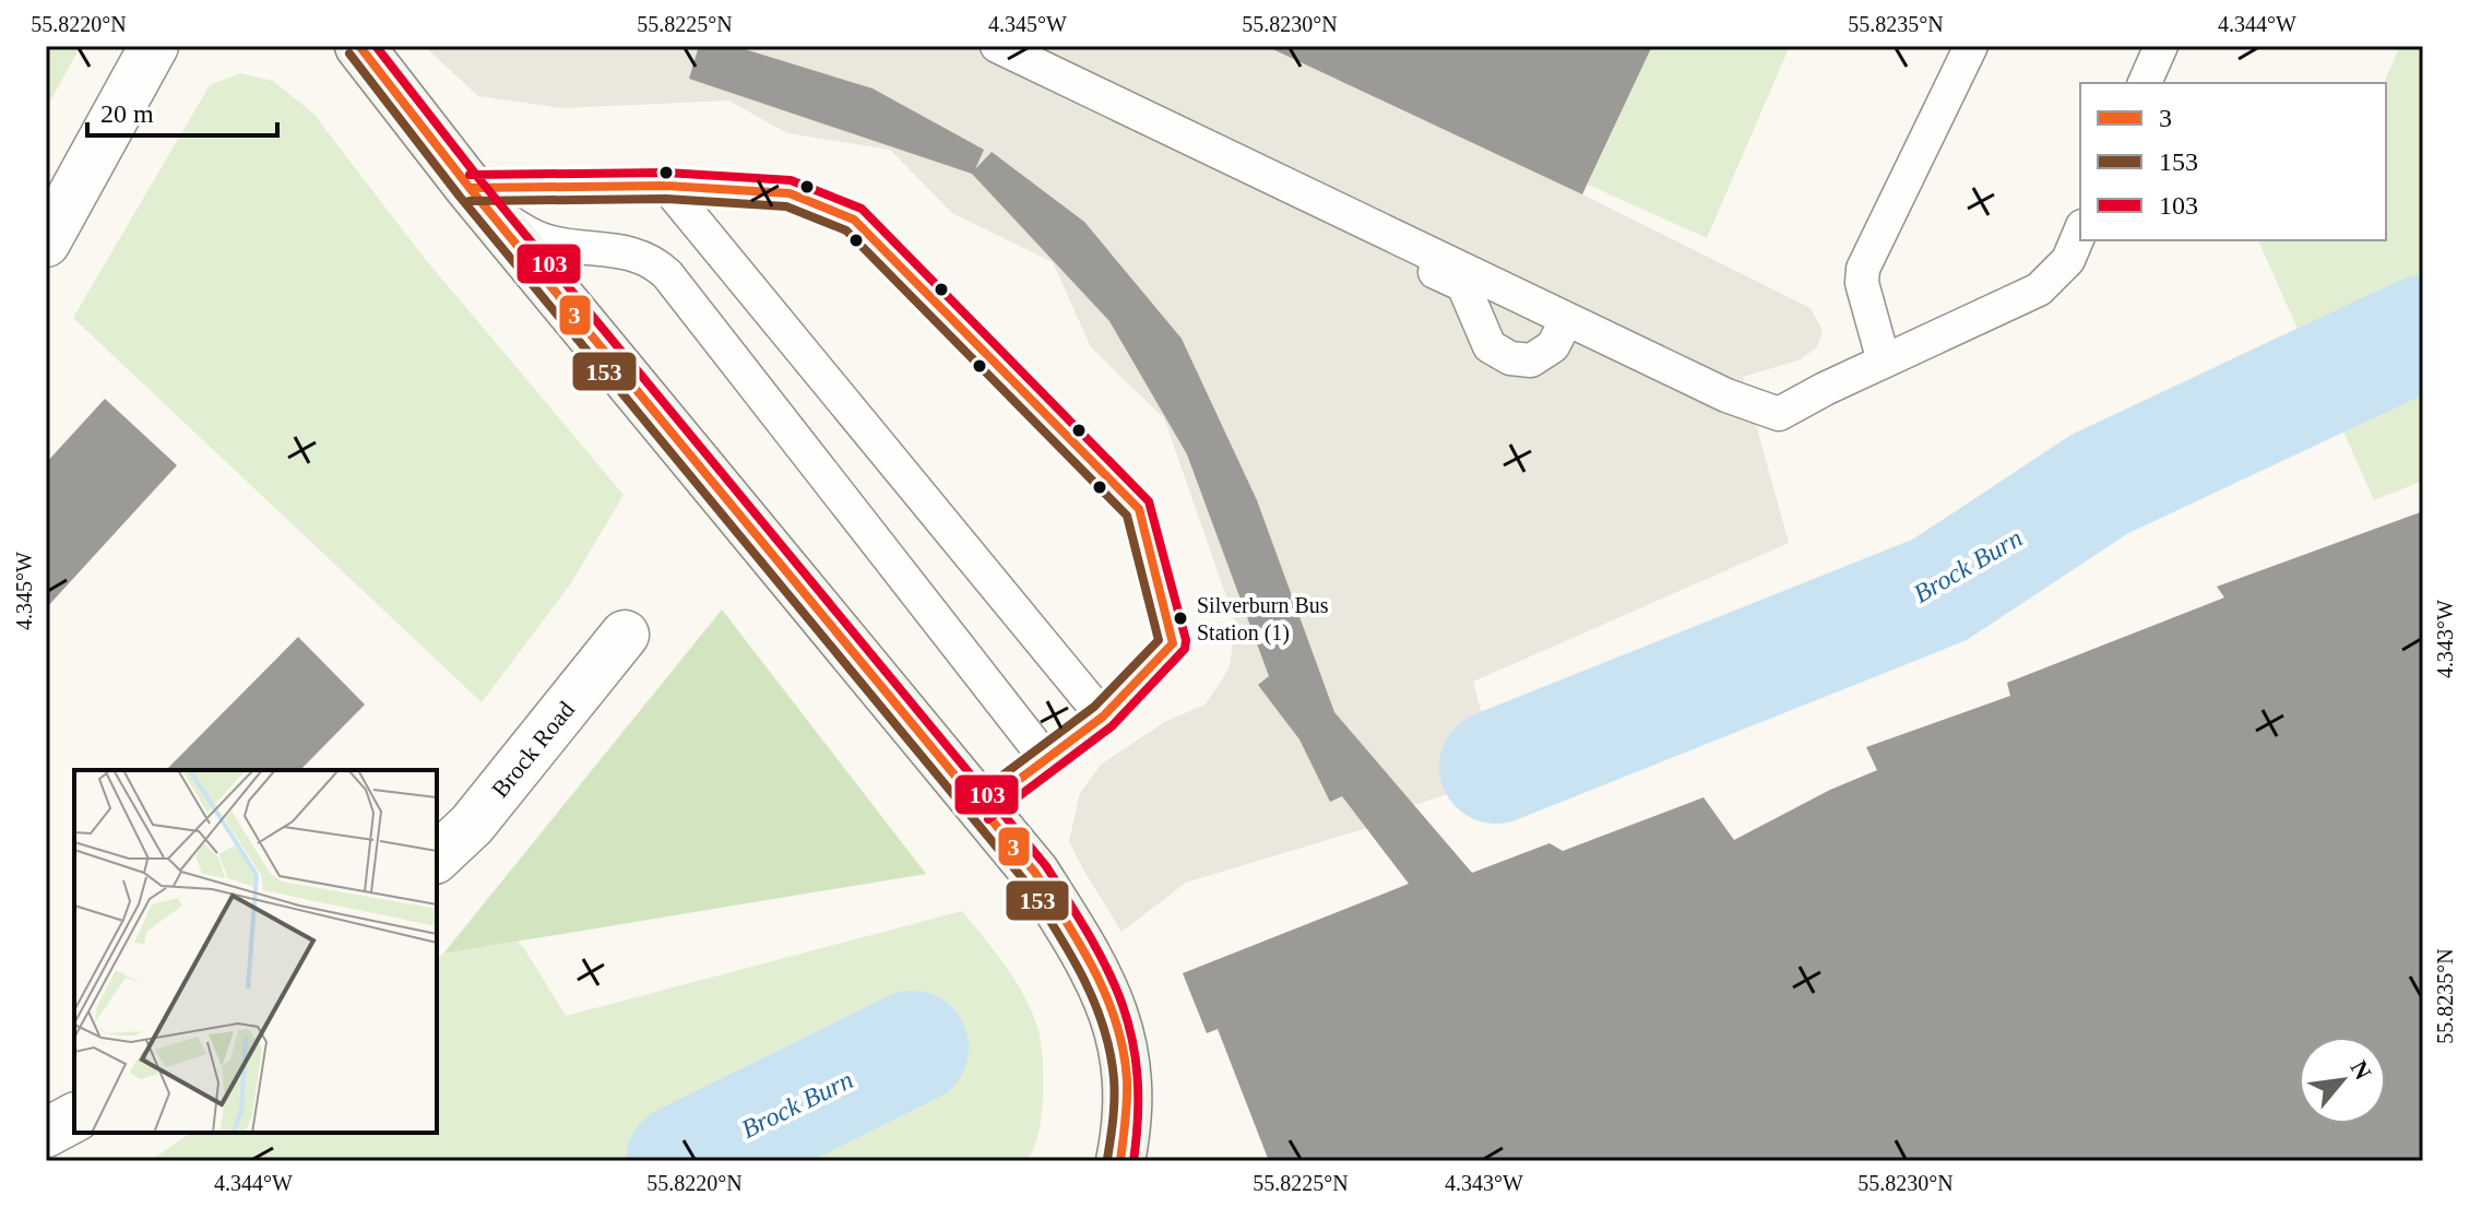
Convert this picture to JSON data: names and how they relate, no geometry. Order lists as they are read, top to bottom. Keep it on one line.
{"streets":{"street":["Brock Road"]},"water":["Brock Burn"],"places":["Silverburn Bus Station (1)"],"lines":["transit line 3","transit line 103","transit line 153"],"legend":["3","153","103"],"scale_bar":"20 m","north":"top right","coordinates":["55.8220°N","55.8225°N","4.345°W","55.8230°N","55.8235°N","4.344°W","4.343°W"]}
